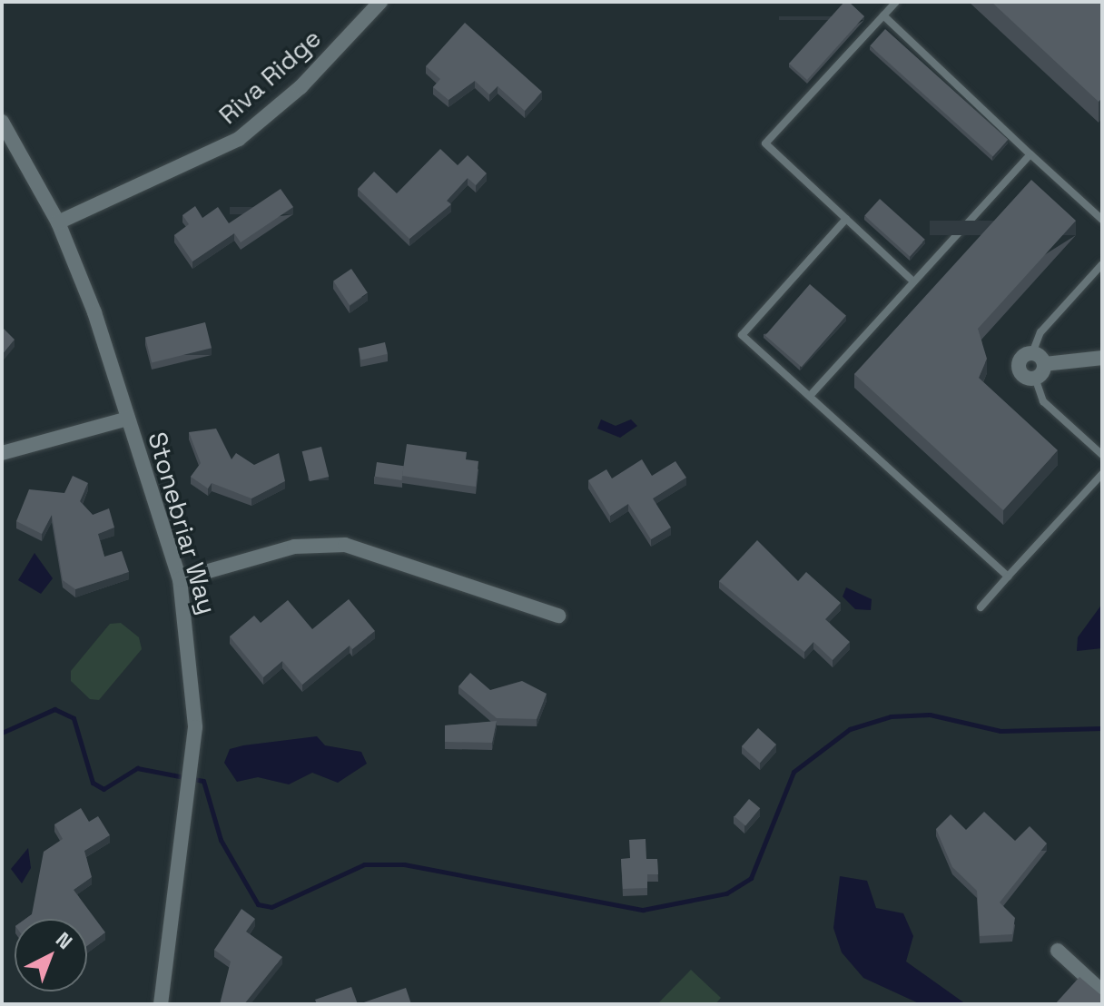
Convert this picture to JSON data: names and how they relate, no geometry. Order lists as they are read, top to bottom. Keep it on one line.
{"streets":{"street":["Riva Ridge","Stonebriar Way"]},"crossings":[["Riva Ridge","Stonebriar Way"]],"north":"top right"}
